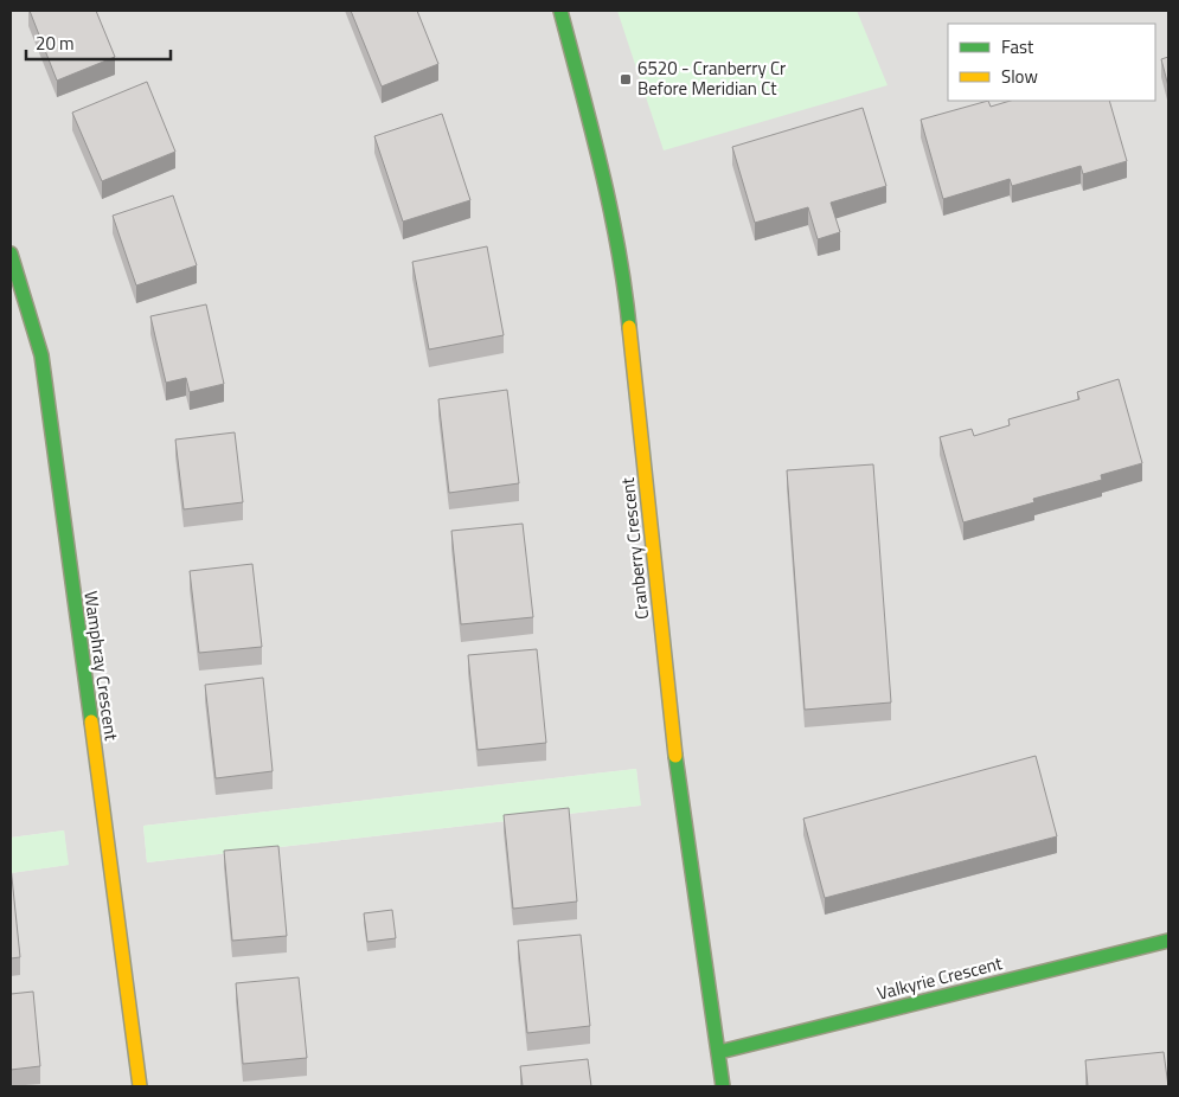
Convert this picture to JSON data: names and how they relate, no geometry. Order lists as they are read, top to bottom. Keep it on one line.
{"streets":{"street":["Cranberry Crescent","Wamphray Crescent","Valkyrie Crescent"]},"crossings":[["Cranberry Crescent","Valkyrie Crescent"]],"places":{"transit":["6520 - Cranberry Cr Before Meridian Ct"]},"legend":["Fast","Slow"],"scale_bar":"20 m"}
